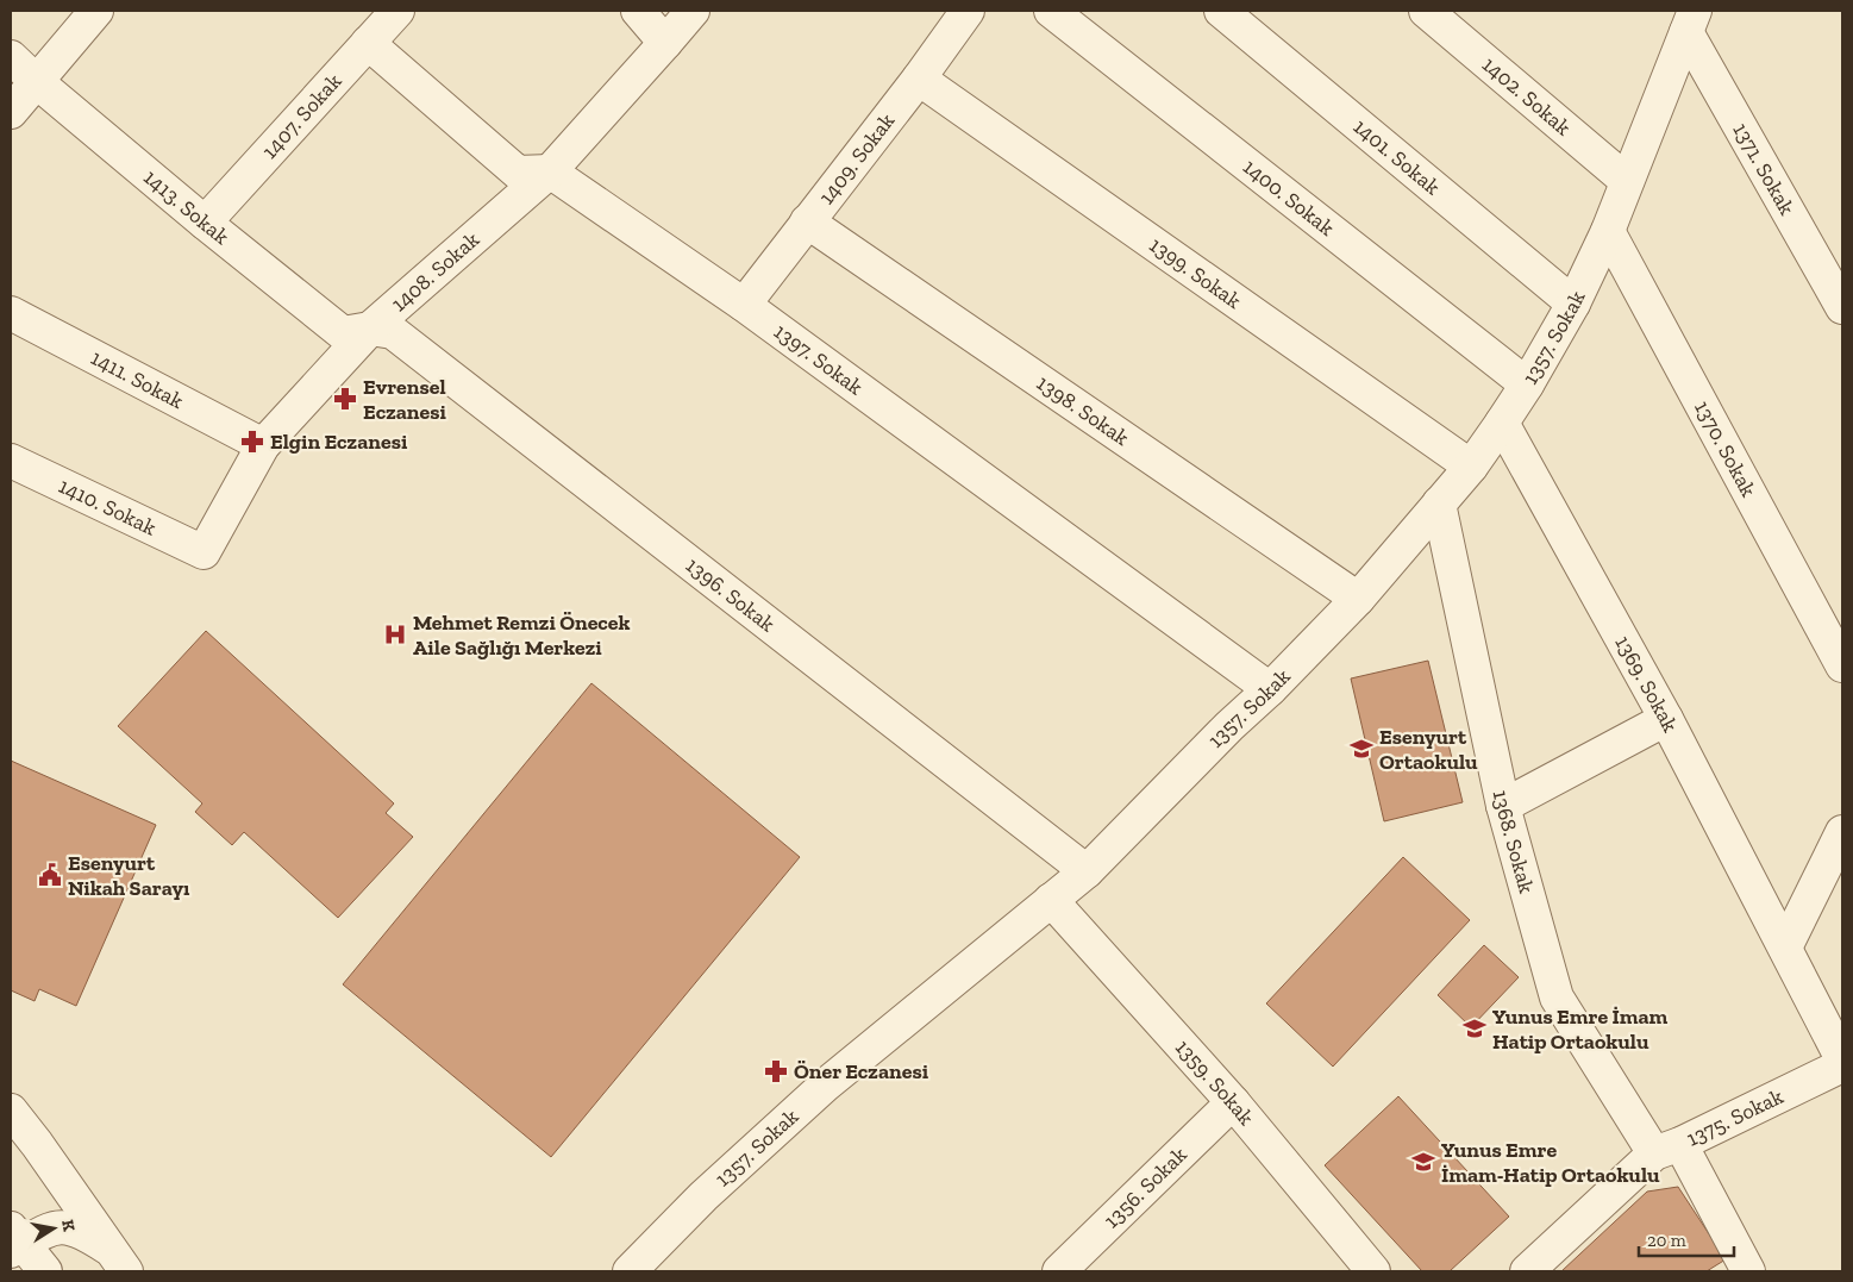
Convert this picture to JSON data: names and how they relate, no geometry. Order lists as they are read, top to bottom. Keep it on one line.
{"streets":{"street":["1402. Sokak","1407. Sokak","1401. Sokak","1409. Sokak","1371. Sokak","1400. Sokak","1413. Sokak","1408. Sokak","1399. Sokak","1357. Sokak","1397. Sokak","1411. Sokak","1398. Sokak","1370. Sokak","1410. Sokak","1396. Sokak","1369. Sokak","1368. Sokak","1359. Sokak","1375. Sokak","1356. Sokak"]},"crossings":[["1402. Sokak","1357. Sokak"],["1407. Sokak","1413. Sokak"],["1401. Sokak","1357. Sokak"],["1409. Sokak","1399. Sokak"],["1409. Sokak","1397. Sokak"],["1409. Sokak","1398. Sokak"],["1371. Sokak","1357. Sokak"],["1400. Sokak","1357. Sokak"],["1413. Sokak","1408. Sokak"],["1413. Sokak","1396. Sokak"],["1408. Sokak","1397. Sokak"],["1408. Sokak","1411. Sokak"],["1408. Sokak","1410. Sokak"],["1408. Sokak","1396. Sokak"],["1399. Sokak","1357. Sokak"],["1357. Sokak","1397. Sokak"],["1357. Sokak","1398. Sokak"],["1357. Sokak","1370. Sokak"],["1357. Sokak","1396. Sokak"],["1357. Sokak","1369. Sokak"],["1357. Sokak","1368. Sokak"],["1357. Sokak","1359. Sokak"],["1368. Sokak","1375. Sokak"],["1359. Sokak","1356. Sokak"]],"places":{"pharmacy":["Evrensel Eczanesi","Elgin Eczanesi","Öner Eczanesi"],"hospital":["Mehmet Remzi Önecek Aile Sağlığı Merkezi"],"school or university":["Esenyurt Ortaokulu","Yunus Emre İmam Hatip Ortaokulu","Yunus Emre İmam-Hatip Ortaokulu"],"public building":["Esenyurt Nikah Sarayı"]},"scale_bar":"20 m","north":"right"}
